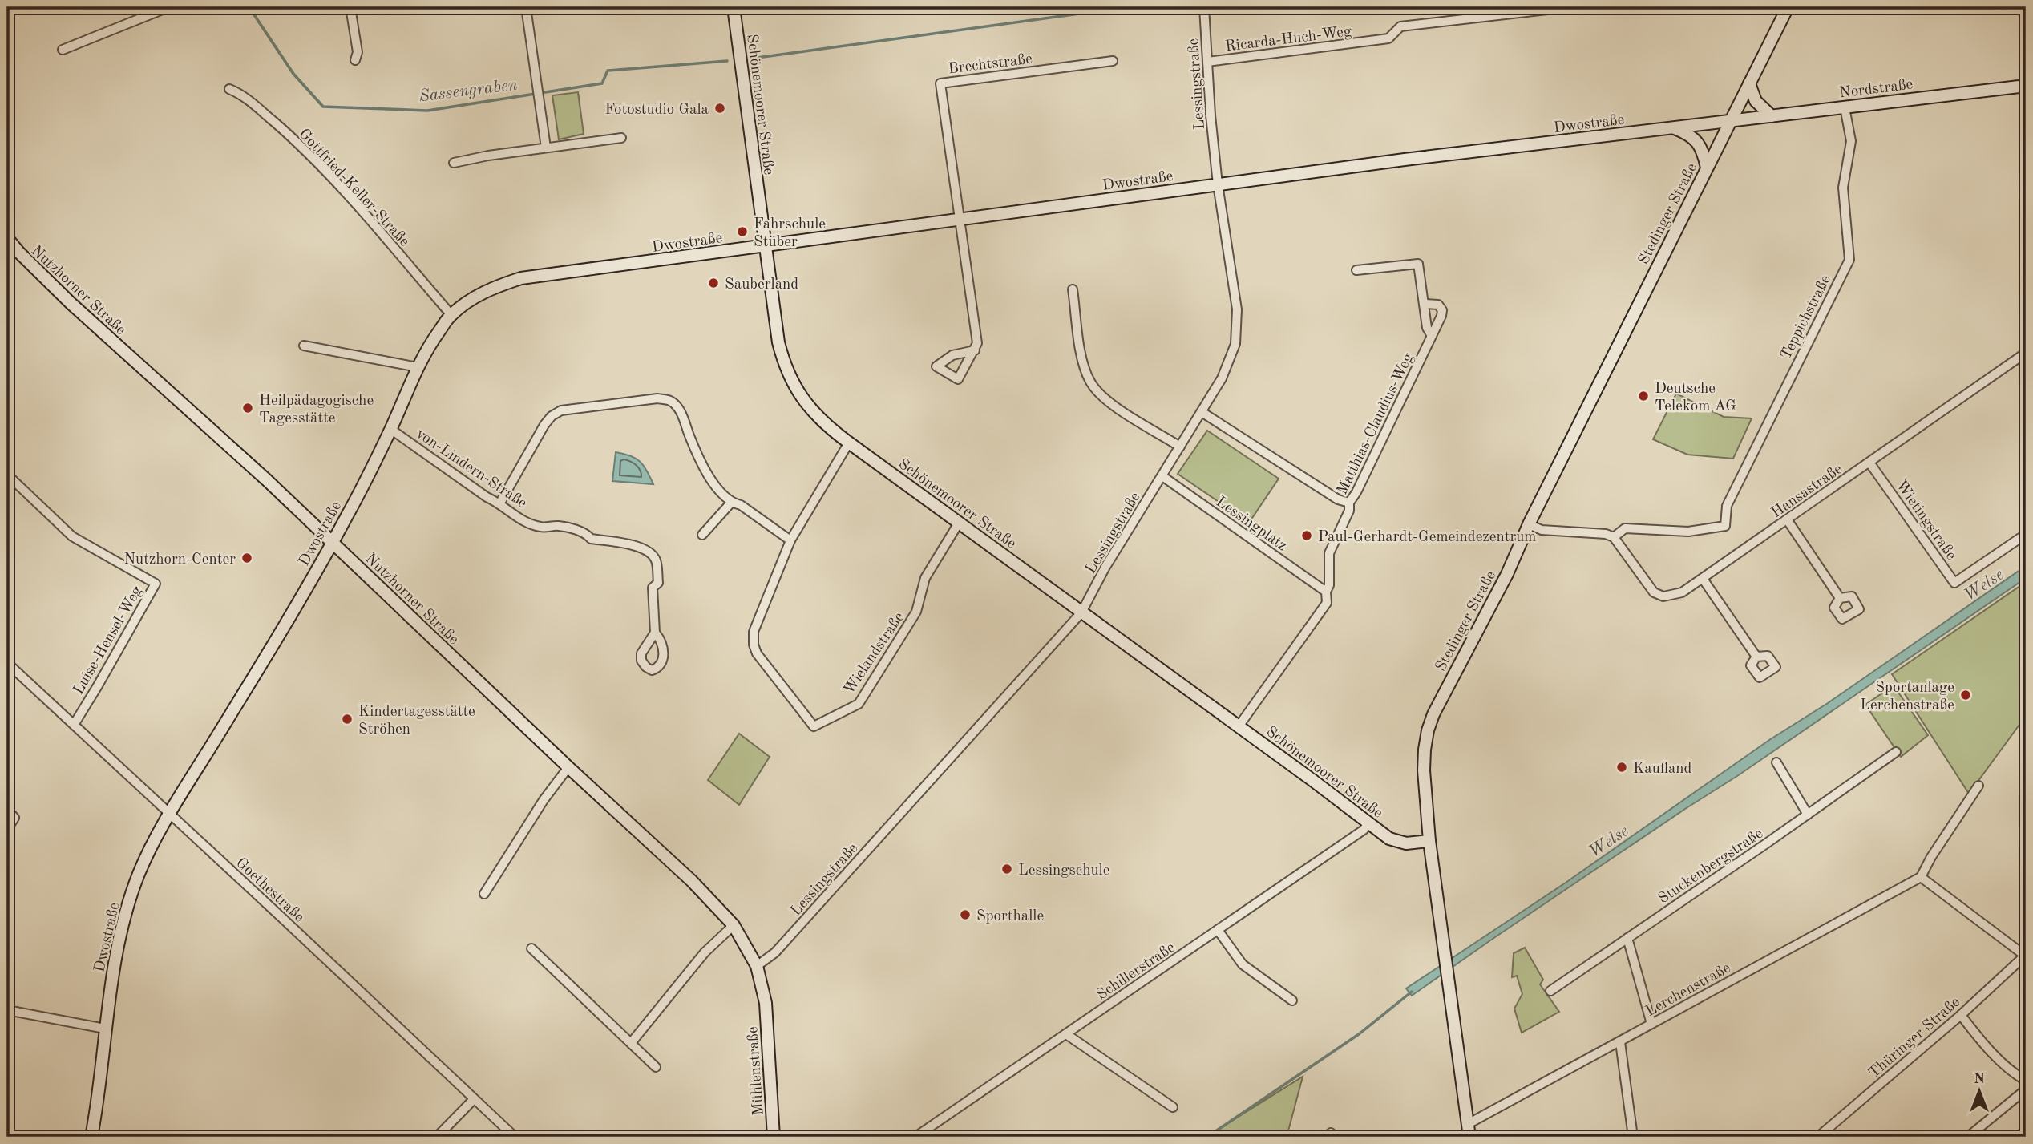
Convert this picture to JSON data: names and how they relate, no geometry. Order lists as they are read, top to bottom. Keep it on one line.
{"streets":{"street":["Ricarda-Huch-Weg","Brechtstraße","Lessingstraße","Nordstraße","Schönemoorer Straße","Dwostraße","Gottfried-Keller-Straße","Stedinger Straße","Nutzhorner Straße","Teppichstraße","Matthias-Claudius-Weg","von-Lindern-Straße","Hansastraße","Wietingstraße","Lessingplatz","Luise-Hensel-Weg","Wielandstraße","Stuckenbergstraße","Goethestraße","Schillerstraße","Lerchenstraße","Thüringer Straße","Mühlenstraße"]},"crossings":[["Ricarda-Huch-Weg","Lessingstraße"],["Brechtstraße","Dwostraße"],["Lessingstraße","Schönemoorer Straße"],["Lessingstraße","Dwostraße"],["Lessingstraße","Nutzhorner Straße"],["Lessingstraße","Lessingplatz"],["Nordstraße","Dwostraße"],["Nordstraße","Stedinger Straße"],["Nordstraße","Teppichstraße"],["Schönemoorer Straße","Dwostraße"],["Schönemoorer Straße","Stedinger Straße"],["Schönemoorer Straße","Matthias-Claudius-Weg"],["Schönemoorer Straße","Wielandstraße"],["Schönemoorer Straße","Schillerstraße"],["Dwostraße","Gottfried-Keller-Straße"],["Dwostraße","Stedinger Straße"],["Dwostraße","Nutzhorner Straße"],["Dwostraße","von-Lindern-Straße"],["Dwostraße","Goethestraße"],["Stedinger Straße","Lerchenstraße"],["Nutzhorner Straße","Mühlenstraße"],["Teppichstraße","Hansastraße"],["Matthias-Claudius-Weg","Lessingplatz"],["Hansastraße","Wietingstraße"],["Luise-Hensel-Weg","Goethestraße"]],"water":["Sassengraben","Welse"],"places":["Fotostudio Gala","Fahrschule Stüber","Sauberland","Deutsche Telekom AG","Heilpädagogische Tagesstätte","Paul-Gerhardt-Gemeindezentrum","Nutzhorn-Center","Sportanlage Lerchenstraße","Kindertagesstätte Ströhen","Kaufland","Lessingschule","Sporthalle"],"north":"top"}
